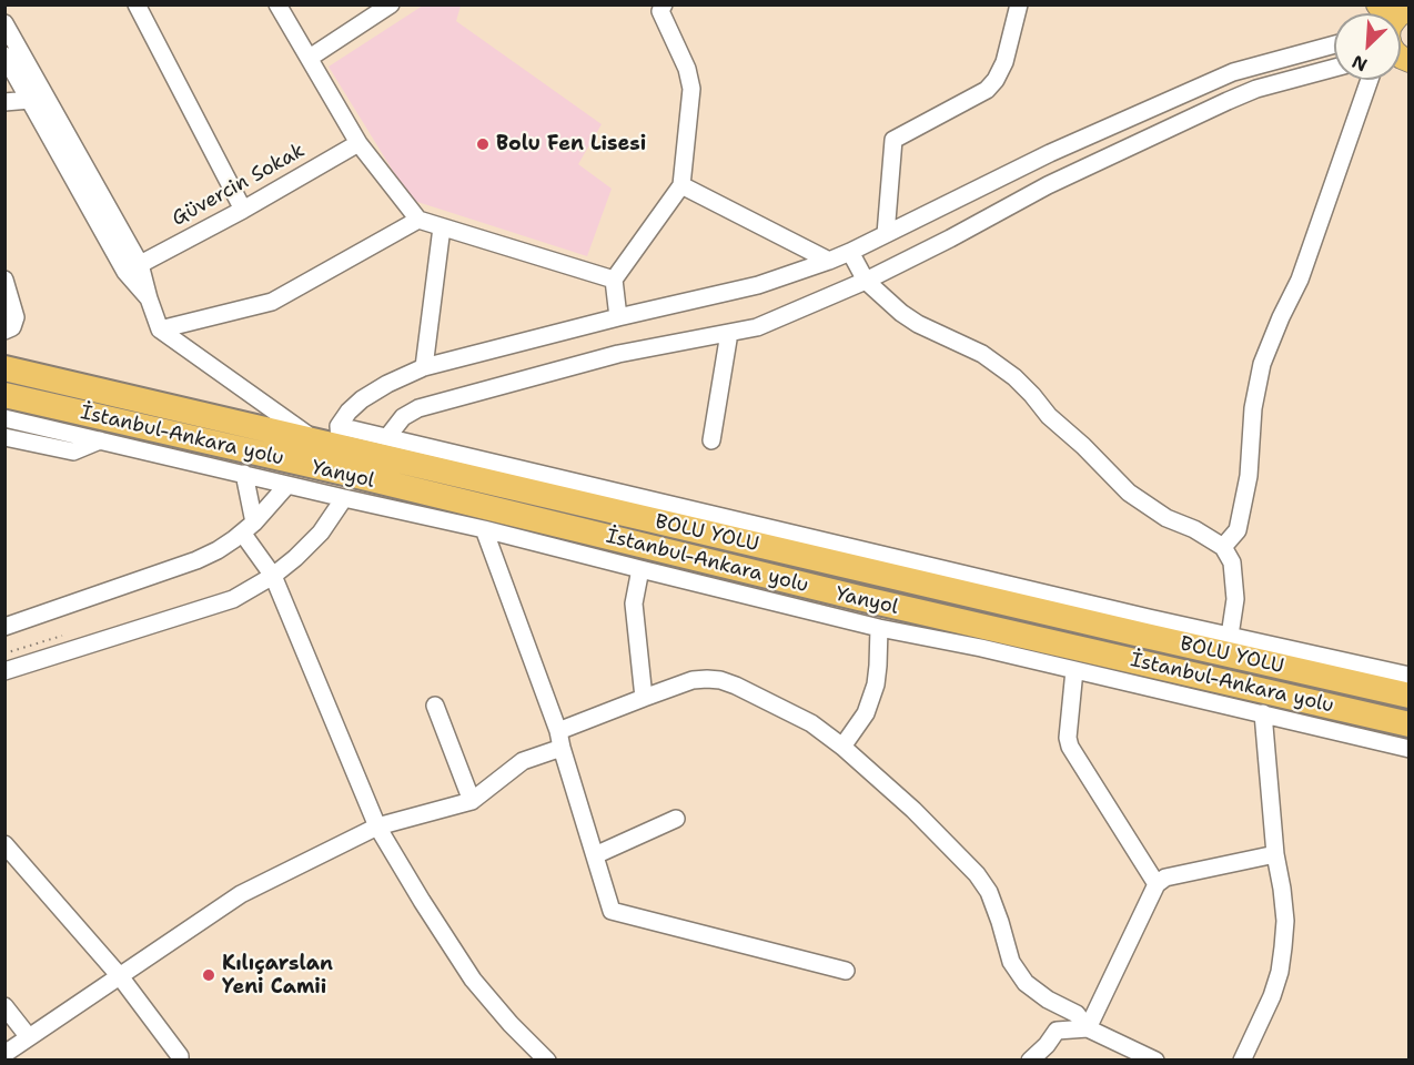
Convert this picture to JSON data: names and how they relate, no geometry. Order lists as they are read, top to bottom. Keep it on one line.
{"streets":{"highway":["İstanbul-Ankara yolu","BOLU YOLU"],"street":["Güvercin Sokak","Yanyol"]},"places":["Bolu Fen Lisesi","Kılıçarslan Yeni Camii"],"north":"bottom left"}
